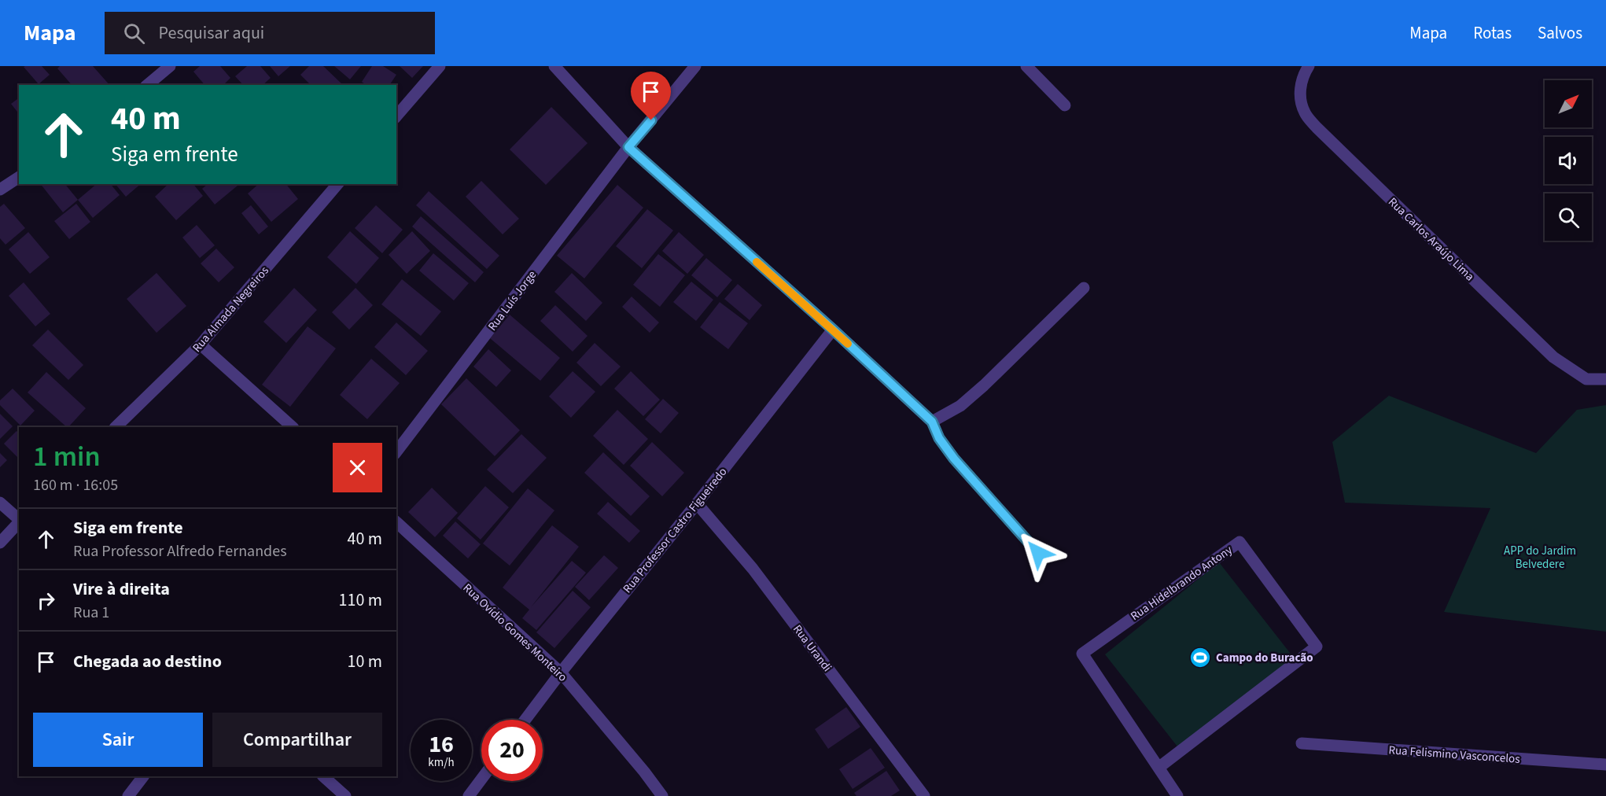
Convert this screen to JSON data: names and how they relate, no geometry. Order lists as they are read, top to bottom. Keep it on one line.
{"streets":{"street":["Rua Carlos Araújo Lima","Rua Luís Jorge","Rua Almada Negreiros","Rua Professor Castro Figueiredo","Rua Hidelbrando Antony","Rua Ovídio Gomes Monteiro","Rua Urandi","Rua Felismino Vasconcelos"]},"crossings":[["Rua Professor Castro Figueiredo","Rua Ovídio Gomes Monteiro"],["Rua Professor Castro Figueiredo","Rua Urandi"]],"parks":["APP do Jardim Belvedere"],"places":{"sports":["Campo do Buracão"]},"north":"top right","page":{"header":"Mapa","search":"Pesquisar aqui","nav":["Mapa","Rotas","Salvos"],"turn":["40 m","Siga em frente"],"heading":["1 min","160 m · 16:05"],"list":[{"name":"Siga em frente","note":"Rua Professor Alfredo Fernandes","value":"40 m"},{"name":"Vire à direita","note":"Rua 1","value":"110 m"},{"name":"Chegada ao destino","value":"10 m"}],"buttons":["Sair","Compartilhar"],"speed":"16 km/h","limit":"20"}}
